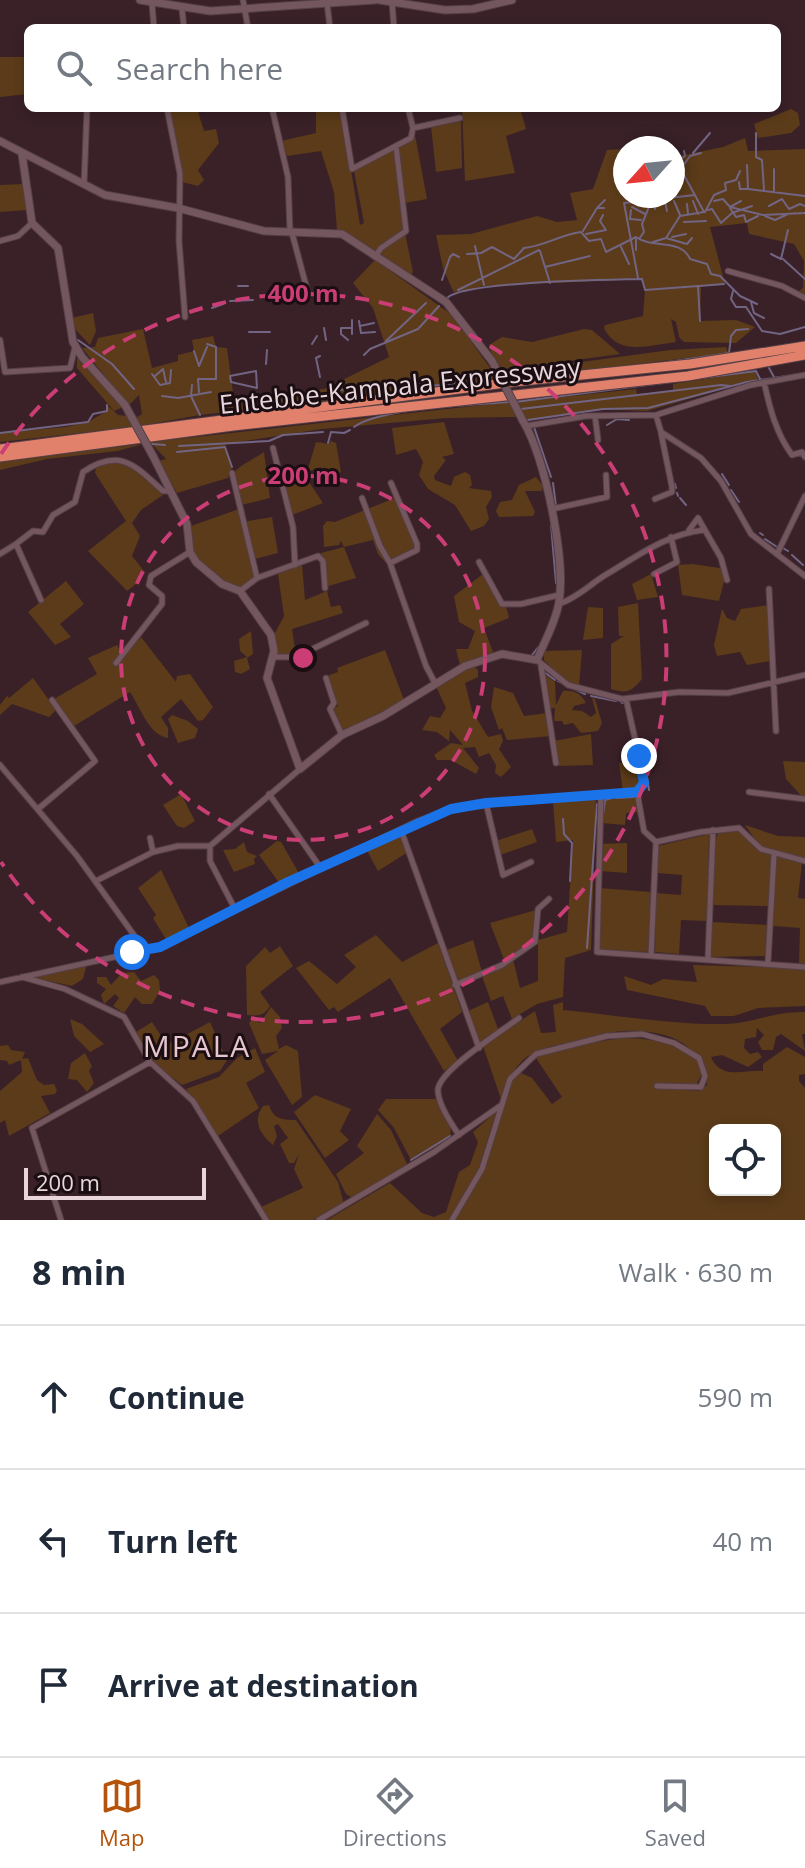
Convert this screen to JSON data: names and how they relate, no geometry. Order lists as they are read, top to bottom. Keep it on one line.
{"streets":{"highway":["Entebbe-Kampala Expressway"]},"districts":["MPALA"],"scale_bar":"200 m","north":"bottom left","page":{"search":"Search here","scale":"200 m","heading":["8 min","Walk · 630 m"],"list":[["Continue","590 m"],["Turn left","40 m"],"Arrive at destination"],"nav":["Map","Directions","Saved"]},"rings":["400 m","200 m"]}
